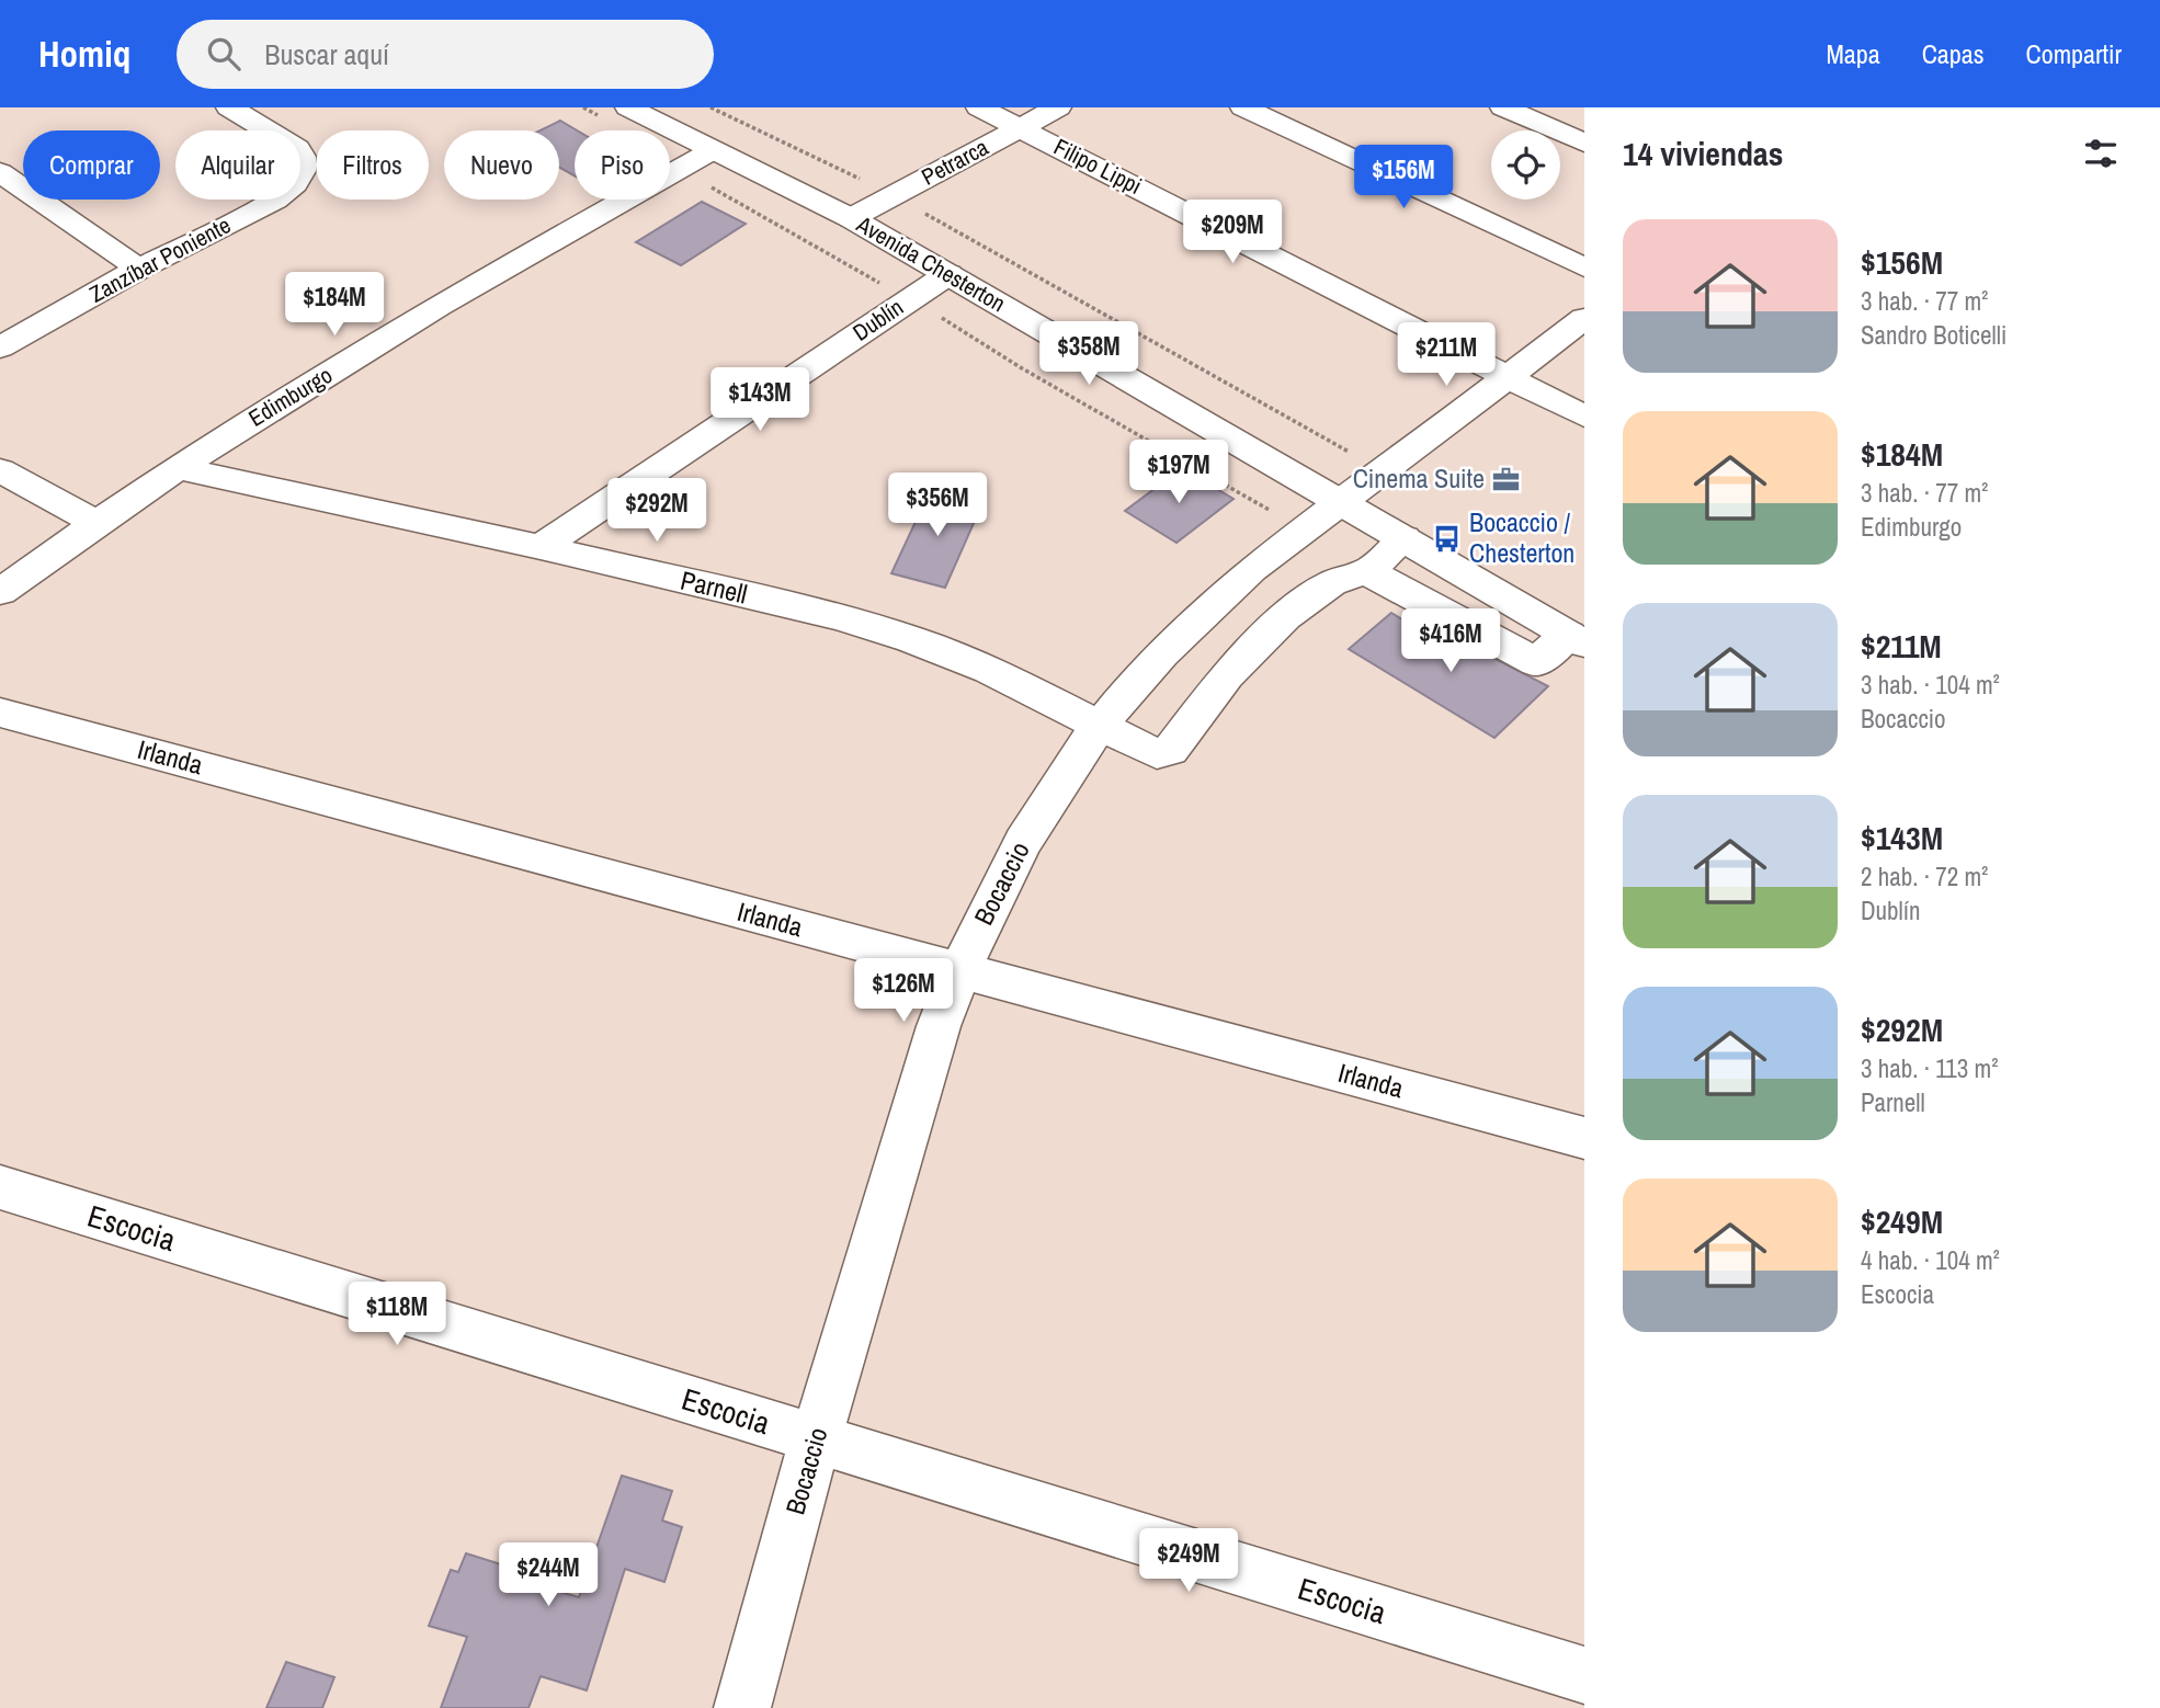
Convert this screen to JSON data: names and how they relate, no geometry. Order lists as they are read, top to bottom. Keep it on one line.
{"streets":{"street":["Petrarca","Filipo Lippi","Zanzíbar Poniente","Avenida Chesterton","Dublín","Edimburgo","Parnell","Irlanda","Bocaccio","Escocia"]},"crossings":[["Petrarca","Filipo Lippi"],["Petrarca","Avenida Chesterton"],["Filipo Lippi","Bocaccio"],["Avenida Chesterton","Dublín"],["Avenida Chesterton","Edimburgo"],["Avenida Chesterton","Bocaccio"],["Dublín","Parnell"],["Edimburgo","Parnell"],["Parnell","Bocaccio"],["Irlanda","Bocaccio"],["Bocaccio","Escocia"]],"places":{"office":["Cinema Suite"],"bus stop":["Bocaccio / Chesterton"]},"page":{"header":"Homiq","search":"Buscar aquí","nav":["Mapa","Capas","Compartir"],"heading":"14 viviendas","chip":["Comprar","Alquilar","Filtros","Nuevo","Piso"],"price":["$156M","$209M","$184M","$358M","$211M","$143M","$197M","$356M","$292M","$416M","$126M","$118M","$249M","$244M"],"list":[{"name":"$156M","note":"3 hab. · 77 m² · Sandro Boticelli"},{"name":"$184M","note":"3 hab. · 77 m² · Edimburgo"},{"name":"$211M","note":"3 hab. · 104 m² · Bocaccio"},{"name":"$143M","note":"2 hab. · 72 m² · Dublín"},{"name":"$292M","note":"3 hab. · 113 m² · Parnell"},{"name":"$249M","note":"4 hab. · 104 m² · Escocia"}]}}
